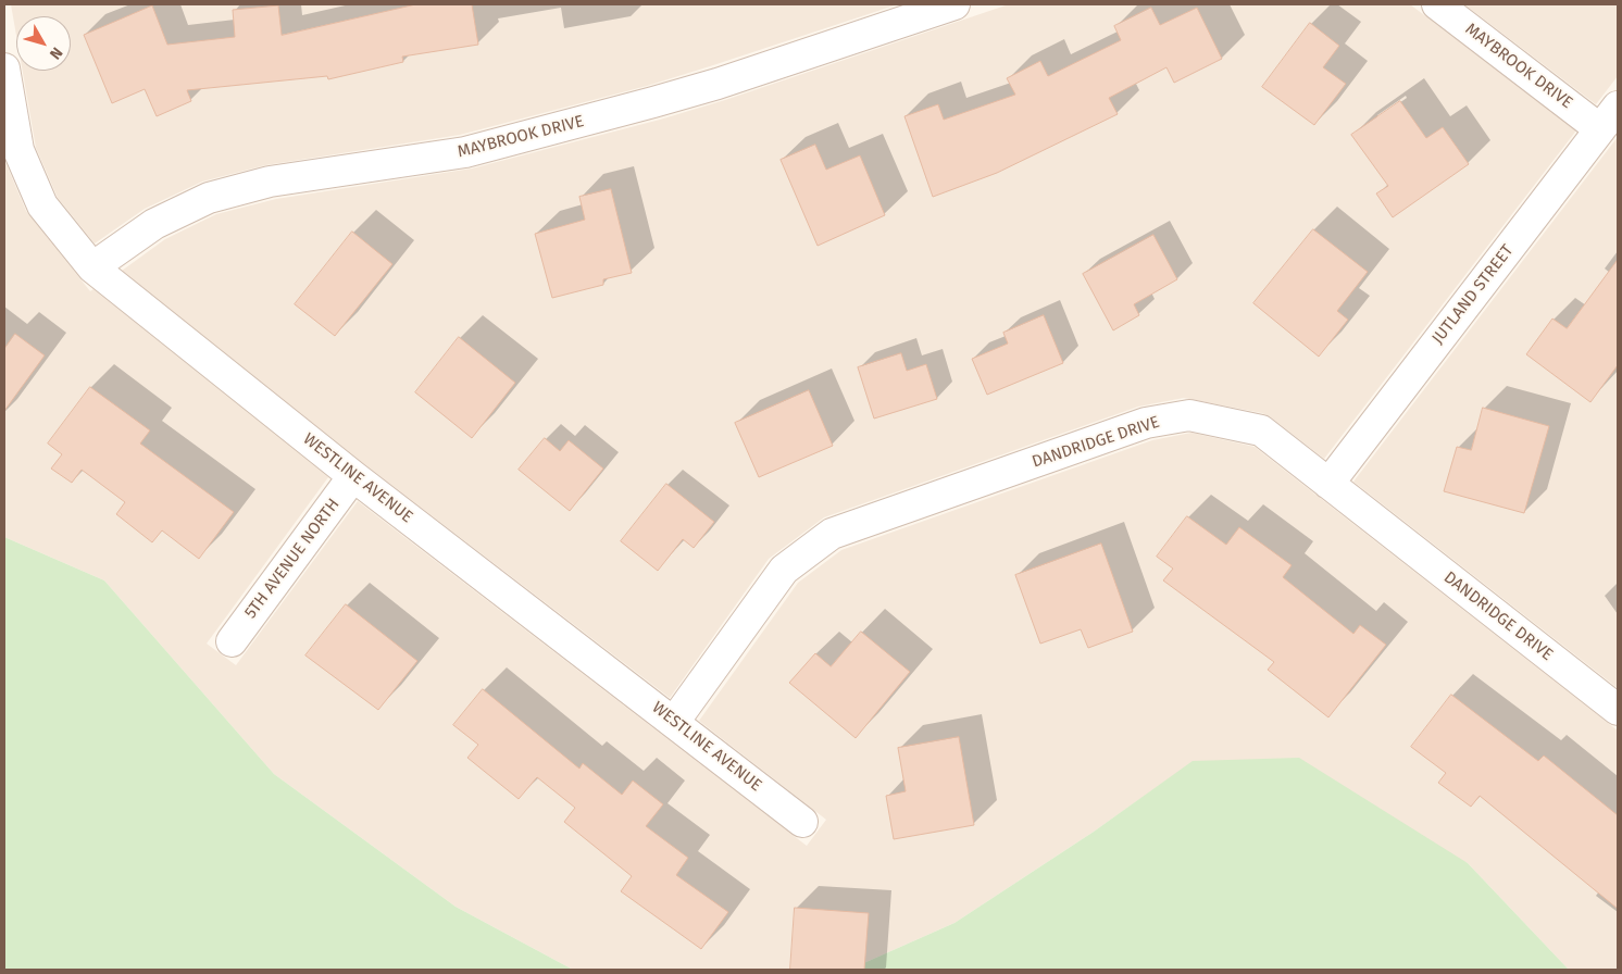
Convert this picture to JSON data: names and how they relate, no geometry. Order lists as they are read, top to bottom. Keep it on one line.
{"streets":{"street":["MAYBROOK DRIVE","JUTLAND STREET","DANDRIDGE DRIVE","WESTLINE AVENUE","5TH AVENUE NORTH"]},"crossings":[["MAYBROOK DRIVE","JUTLAND STREET"],["MAYBROOK DRIVE","WESTLINE AVENUE"],["JUTLAND STREET","DANDRIDGE DRIVE"],["DANDRIDGE DRIVE","WESTLINE AVENUE"],["WESTLINE AVENUE","5TH AVENUE NORTH"]],"north":"bottom right"}
